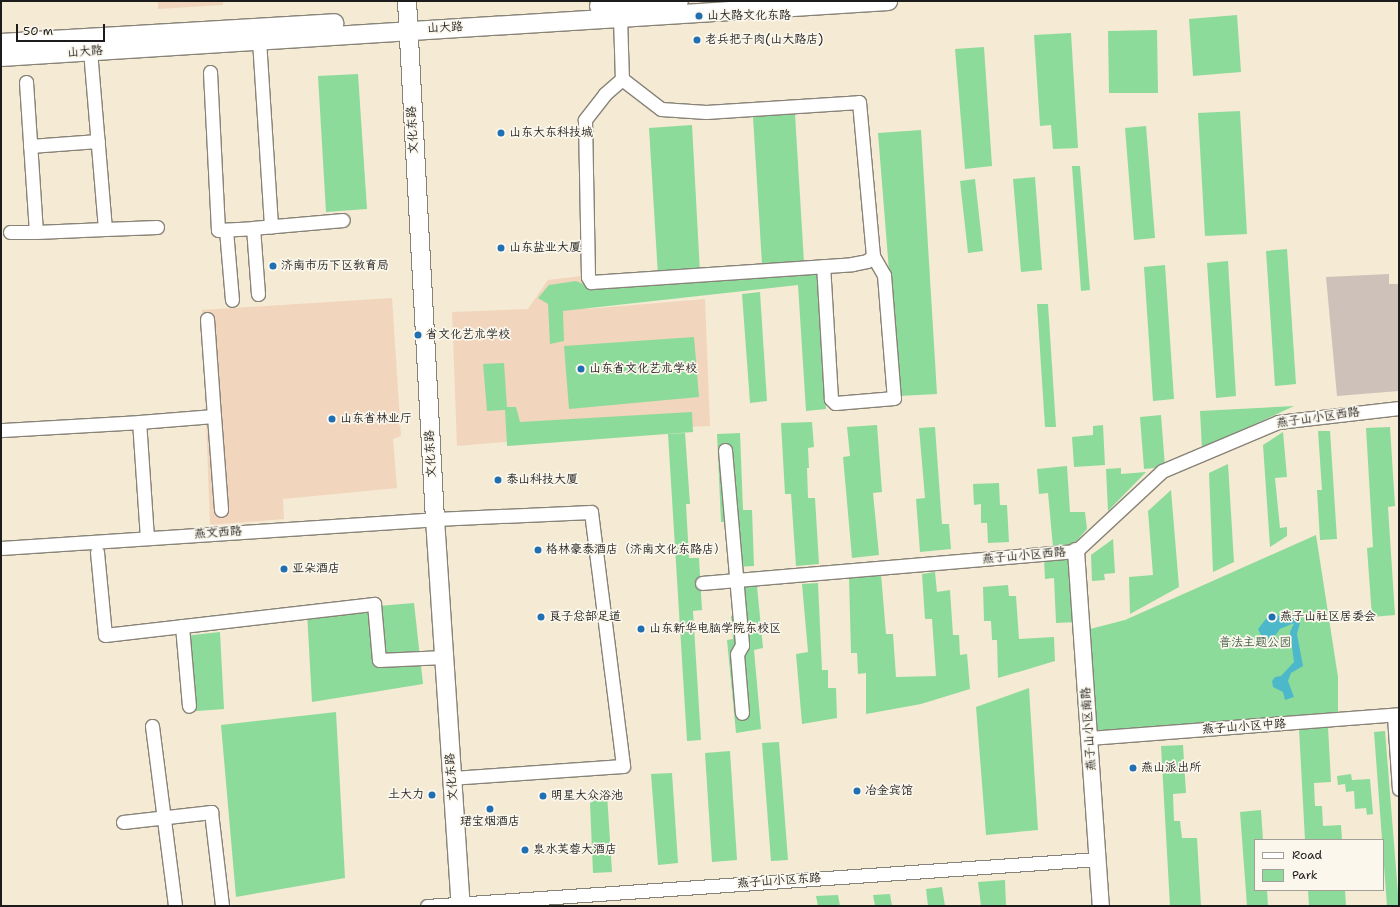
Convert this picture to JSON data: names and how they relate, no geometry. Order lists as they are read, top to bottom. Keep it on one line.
{"streets":{"main road":["山大路","文化东路"],"street":["燕子山小区西路","燕文西路","燕子山小区中路","燕子山小区南路","燕子山小区东路"]},"crossings":[["山大路","文化东路"],["文化东路","燕文西路"],["文化东路","燕子山小区东路"],["燕子山小区西路","燕子山小区南路"],["燕子山小区中路","燕子山小区南路"],["燕子山小区南路","燕子山小区东路"]],"parks":["普法主题公园"],"places":["山大路文化东路","老兵把子肉(山大路店)","山东大东科技城","山东盐业大厦","济南市历下区教育局","省文化艺术学校","山东省文化艺术学校","山东省林业厅","泰山科技大厦","格林豪泰酒店（济南文化东路店）","亚朵酒店","良子总部足道","燕子山社区居委会","山东新华电脑学院东校区","燕山派出所","冶金宾馆","土大力","明星大众浴池","珺宝烟酒店","泉水芙蓉大酒店"],"legend":["Road","Park"],"scale_bar":"50 m"}
